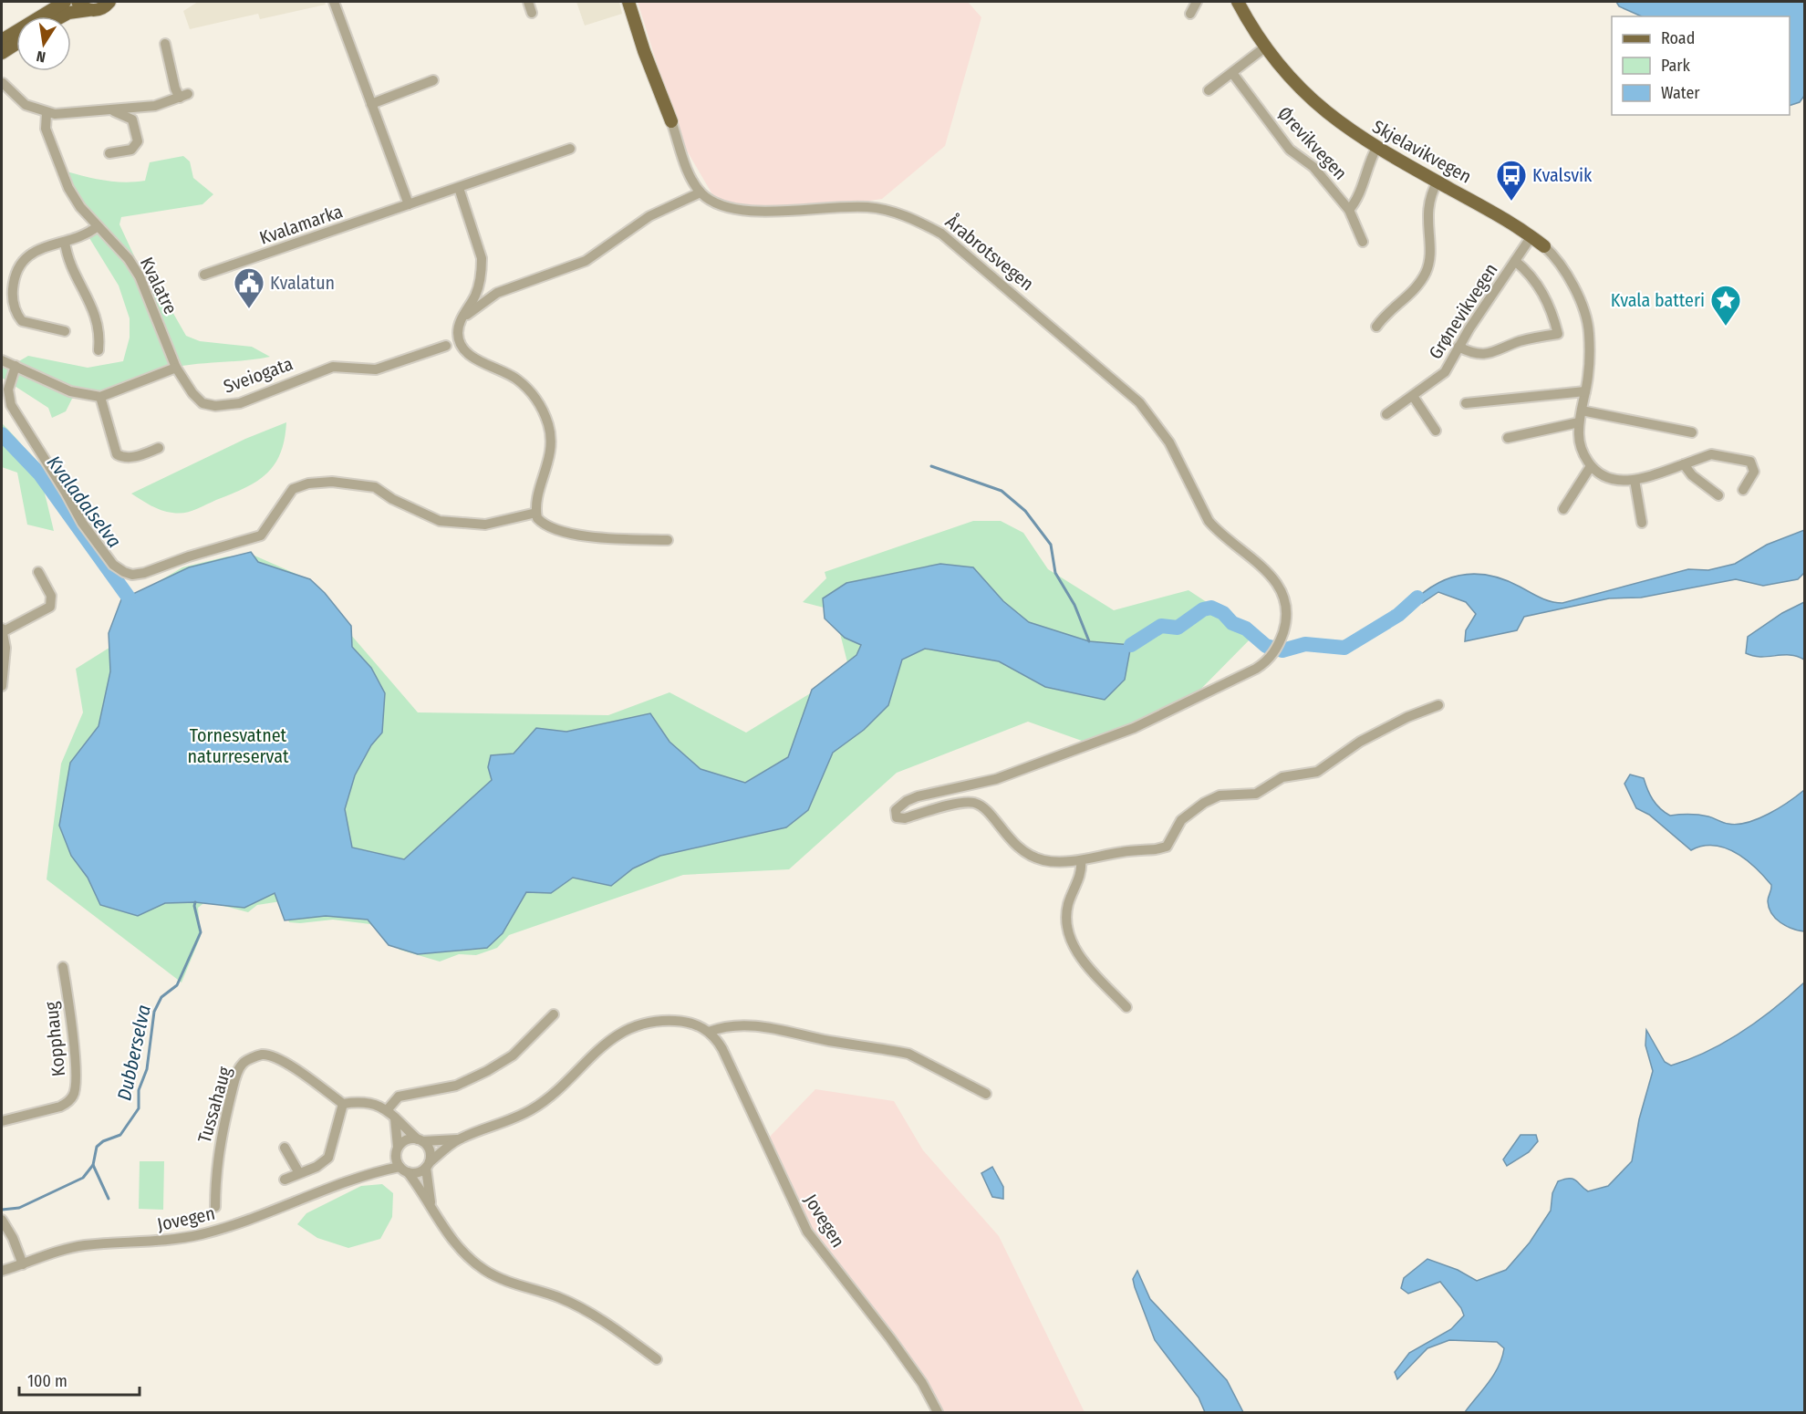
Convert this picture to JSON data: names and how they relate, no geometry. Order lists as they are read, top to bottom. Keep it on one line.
{"streets":{"main road":["Skjelavikvegen"],"street":["Ørevikvegen","Kvalamarka","Årabrotsvegen","Kvalatre","Grønevikvegen","Sveiogata","Kopphaug","Tussahaug","Jovegen"]},"crossings":[["Ørevikvegen","Skjelavikvegen"],["Skjelavikvegen","Grønevikvegen"],["Kvalatre","Sveiogata"]],"water":["Kvaladalselva","Dubberselva"],"parks":["Tornesvatnet naturreservat"],"places":{"bus stop":["Kvalsvik"],"public building":["Kvalatun"],"place":["Kvala batteri"]},"legend":["Road","Park","Water"],"scale_bar":"100 m","north":"bottom"}
